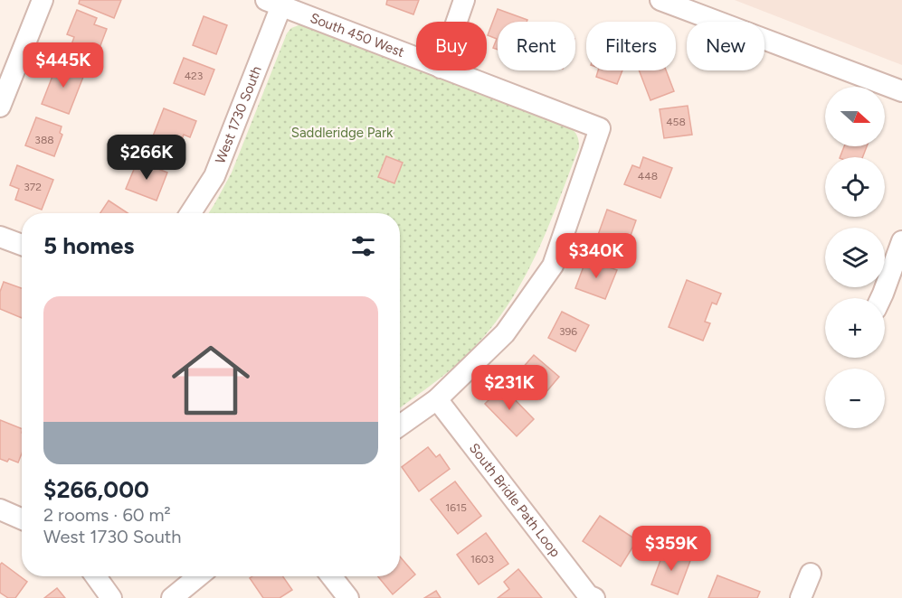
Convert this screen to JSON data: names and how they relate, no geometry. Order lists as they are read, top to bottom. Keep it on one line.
{"streets":{"street":["South 450 West","West 1730 South","South Bridle Path Loop"]},"crossings":[["South 450 West","West 1730 South"],["South 450 West","South Bridle Path Loop"]],"parks":["Saddleridge Park"],"house_numbers":["423","458","388","448","372","396","1615","1603"],"north":"right","page":{"chip":["Buy","Rent","Filters","New"],"price":["$445K","$266K","$340K","$231K","$359K"],"map_buttons":["+","−"],"heading":"5 homes","list":[{"name":"$266,000","note":"2 rooms · 60 m² · West 1730 South"}]}}
